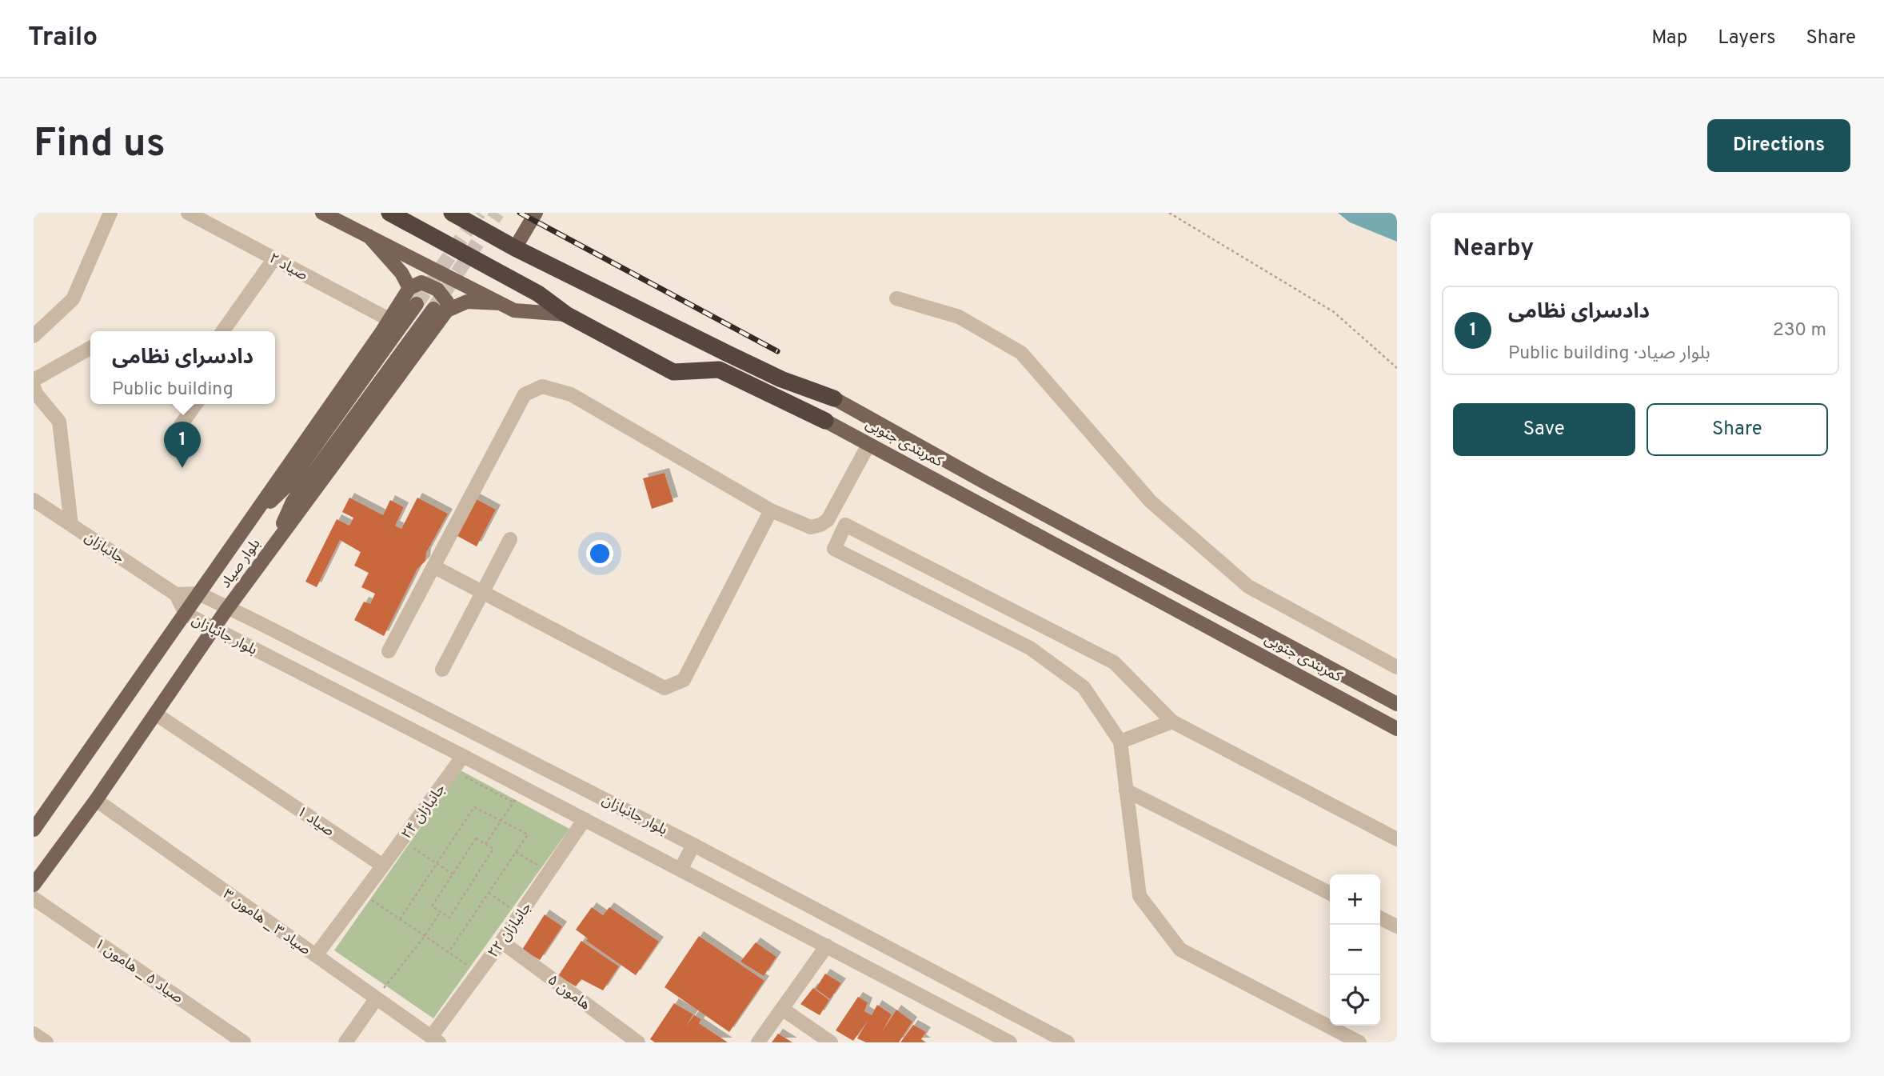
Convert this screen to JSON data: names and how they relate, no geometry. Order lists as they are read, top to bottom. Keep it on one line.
{"streets":{"highway":["کمربندی جنوبی"],"main road":["بلوار صیاد"],"street":["صیاد ۲","جانبازان","بلوار جانبازان","جانبازان ۲۴","صیاد ۱","صیاد ۳ _ هامون ۳","جانبازان ۲۲","صیاد ۵ _ هامون ۱","هامون ۵"]},"crossings":[["صیاد ۲","بلوار صیاد"],["جانبازان","بلوار صیاد"],["جانبازان","بلوار جانبازان"],["بلوار صیاد","بلوار جانبازان"],["بلوار صیاد","صیاد ۱"],["بلوار صیاد","صیاد ۳ _ هامون ۳"],["بلوار جانبازان","جانبازان ۲۴"],["بلوار جانبازان","جانبازان ۲۲"],["جانبازان ۲۴","صیاد ۱"],["صیاد ۳ _ هامون ۳","جانبازان ۲۲"],["جانبازان ۲۲","هامون ۵"]],"page":{"header":"Trailo","nav":["Map","Layers","Share"],"buttons":["Directions",["Save","Share"]],"title":"Find us","heading":"Nearby","list":[{"mark":"1","name":"دادسرای نظامی","note":"Public building · بلوار صیاد","value":"230 m"}],"popup":["دادسرای نظامی","Public building"],"pins":"1","map_buttons":["+","−"]}}
